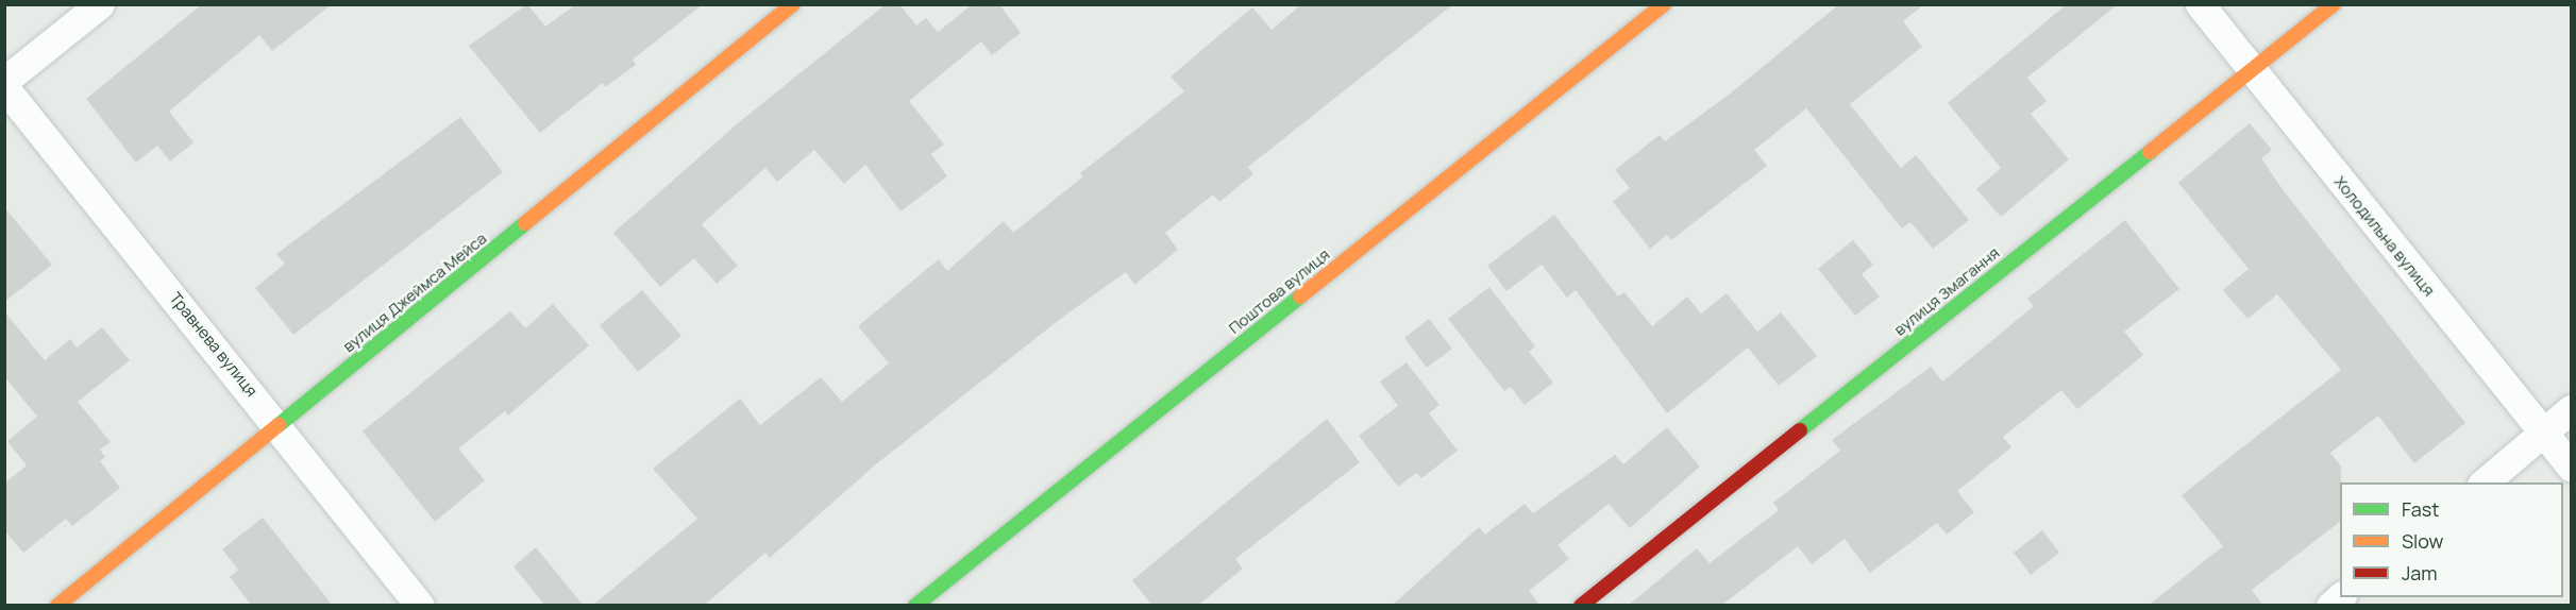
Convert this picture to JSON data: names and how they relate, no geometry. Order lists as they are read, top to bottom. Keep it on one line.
{"streets":{"street":["Холодильна вулиця","Поштова вулиця","вулиця Змагання","вулиця Джеймса Мейса","Травнева вулиця"]},"crossings":[["Холодильна вулиця","вулиця Змагання"],["вулиця Джеймса Мейса","Травнева вулиця"]],"legend":["Fast","Slow","Jam"]}
